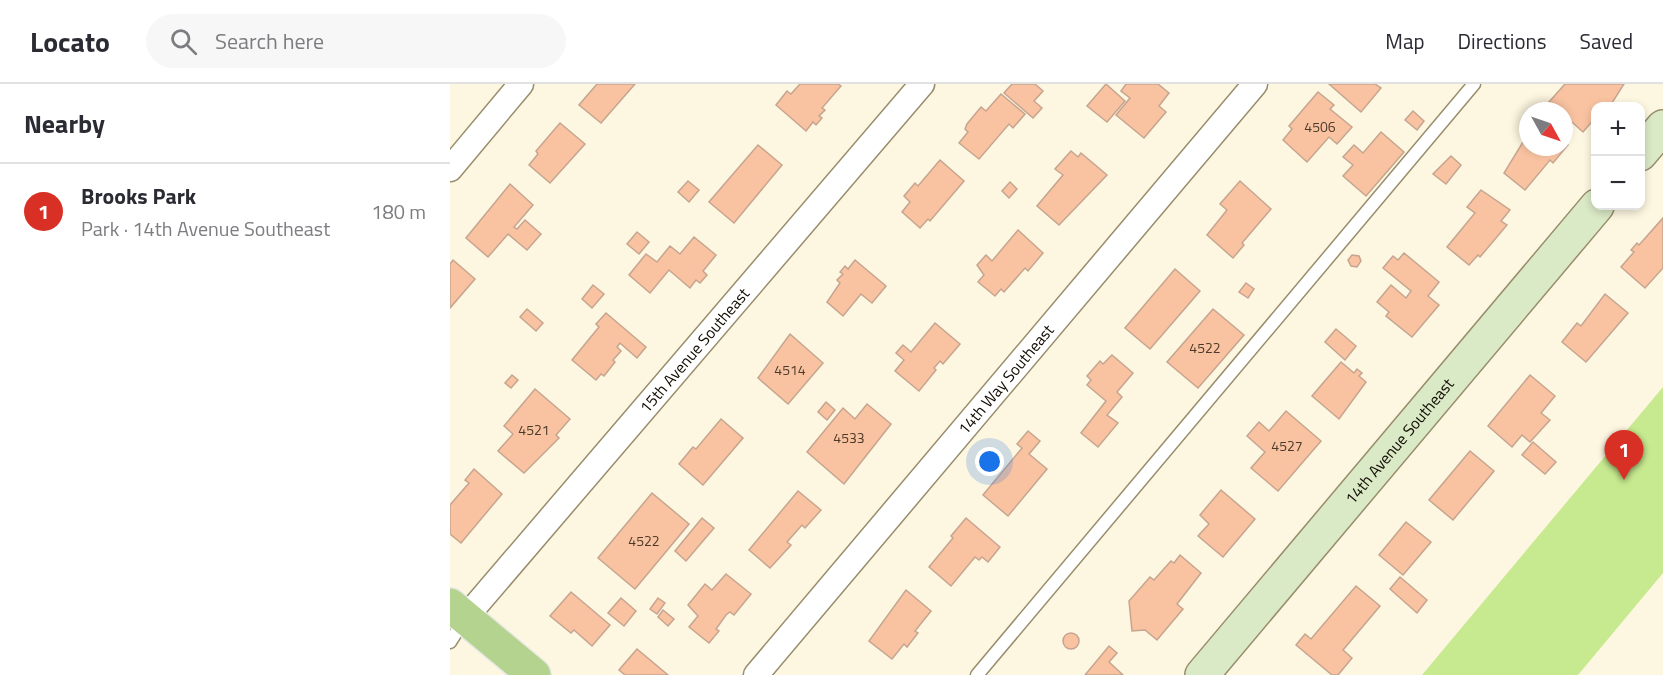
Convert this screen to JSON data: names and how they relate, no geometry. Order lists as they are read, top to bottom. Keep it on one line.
{"streets":{"street":["15th Avenue Southeast","14th Way Southeast","14th Avenue Southeast"]},"house_numbers":["4506","4522","4514","4521","4533","4527","4522"],"north":"bottom right","page":{"header":"Locato","search":"Search here","nav":["Map","Directions","Saved"],"heading":"Nearby","map_buttons":["+","−"],"list":[{"mark":"1","name":"Brooks Park","note":"Park · 14th Avenue Southeast","value":"180 m"}],"pins":"1"}}
